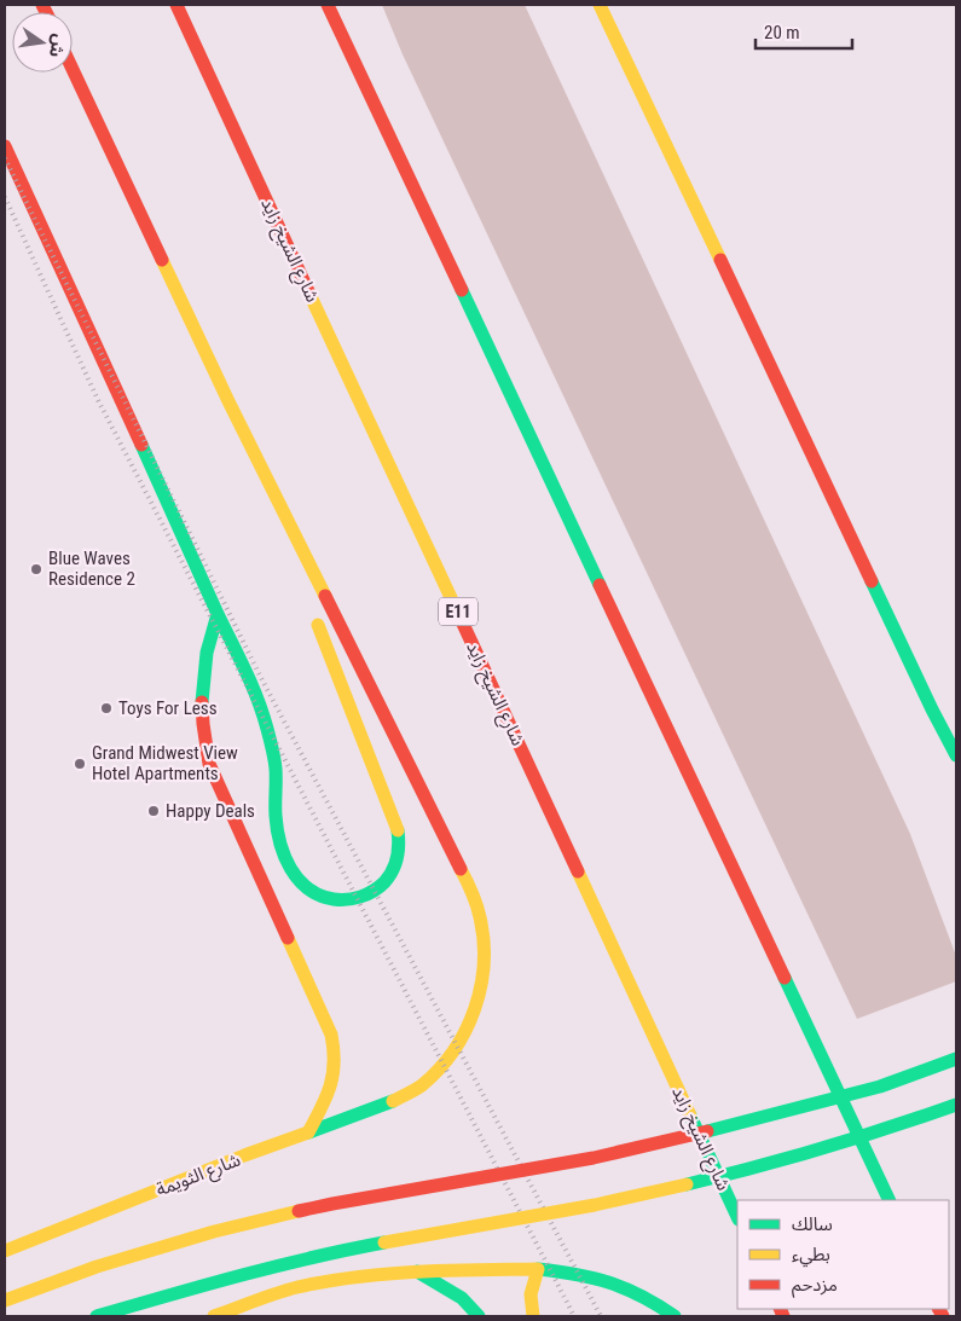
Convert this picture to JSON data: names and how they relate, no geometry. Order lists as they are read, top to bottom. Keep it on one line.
{"streets":{"main road":["شارع الشيخ زايد","E11","شارع الثويمة"]},"places":["Blue Waves Residence 2","Toys For Less","Grand Midwest View Hotel Apartments","Happy Deals"],"legend":["سالك","بطيء","مزدحم"],"scale_bar":"20 m","north":"right"}
